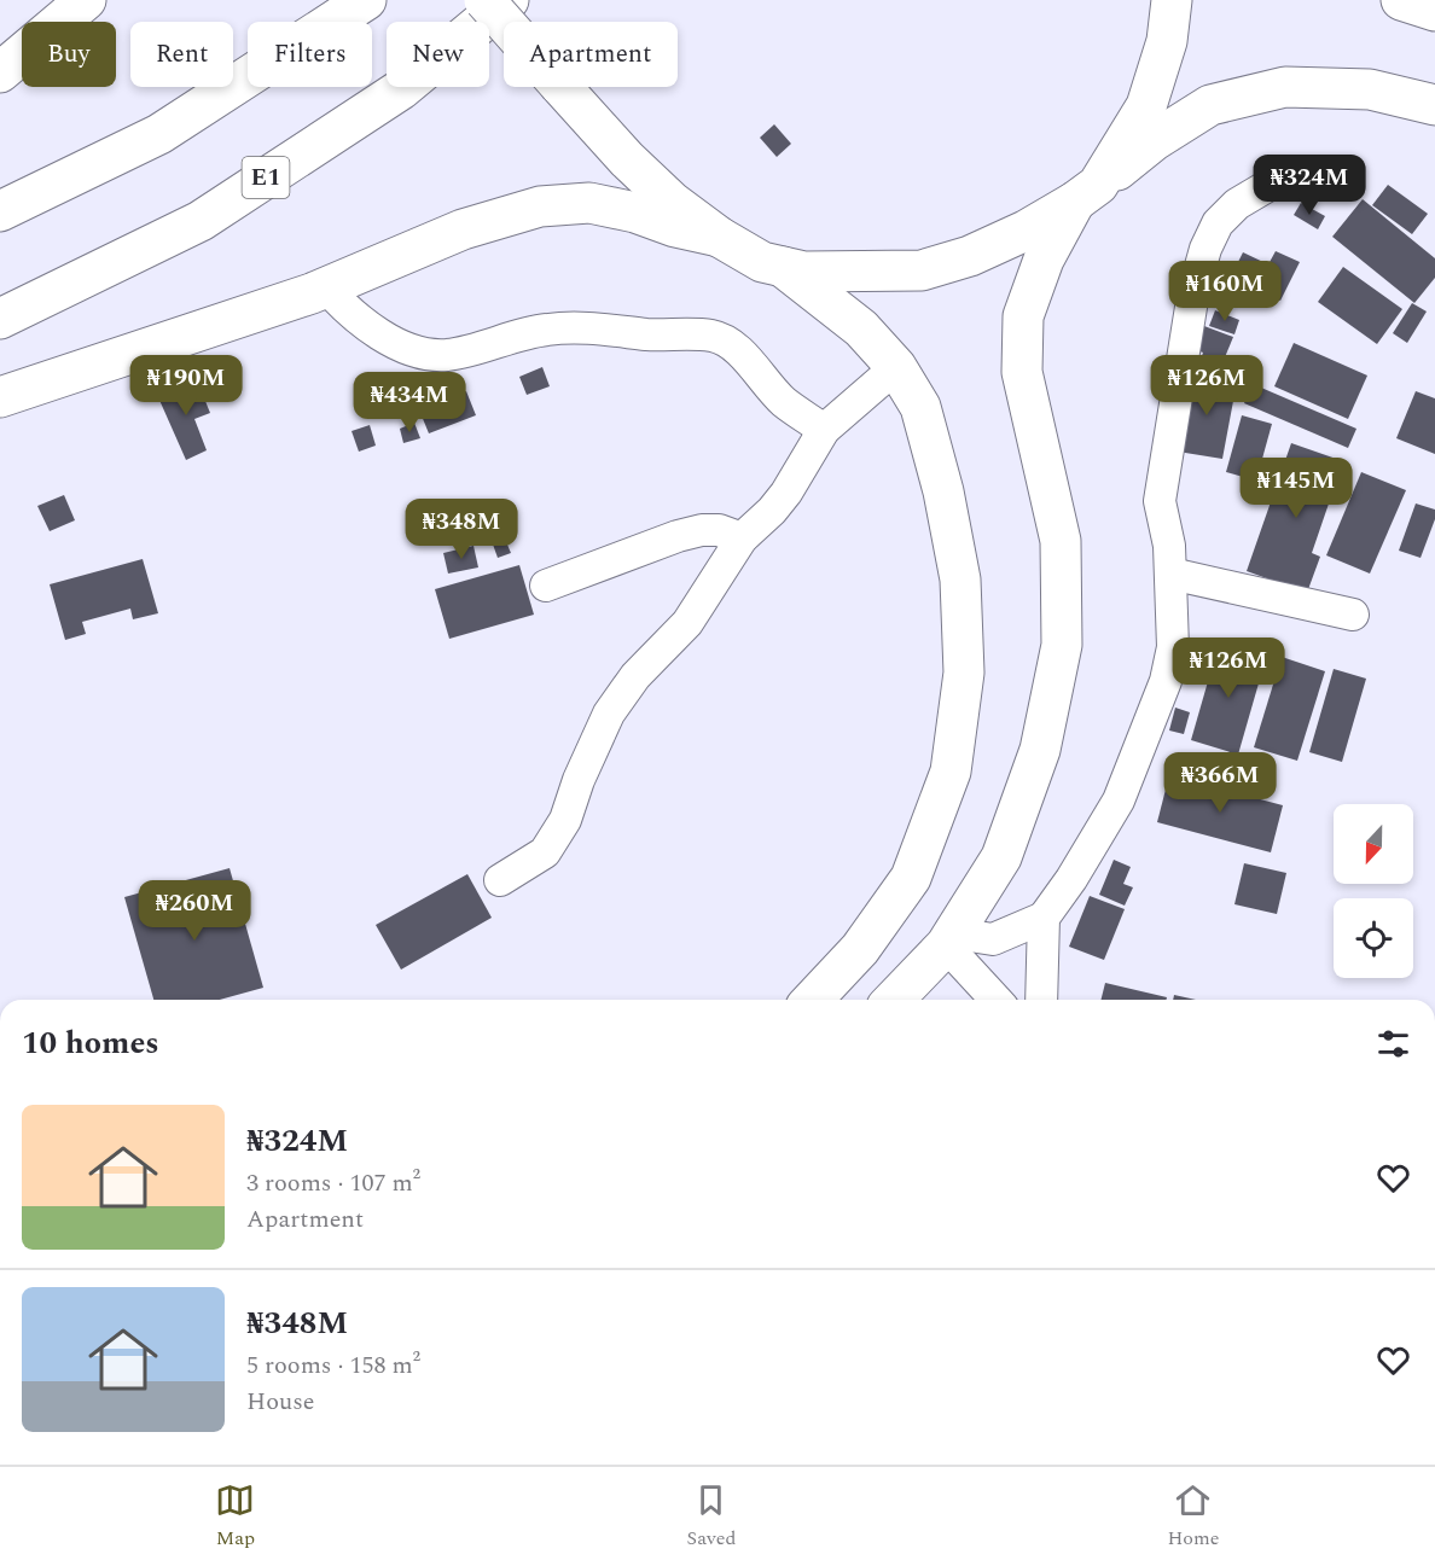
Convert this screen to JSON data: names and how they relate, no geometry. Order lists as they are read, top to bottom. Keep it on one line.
{"streets":{"main road":["E1"]},"north":"bottom","page":{"chip":["Buy","Rent","Filters","New","Apartment"],"price":["₦324M","₦160M","₦190M","₦126M","₦434M","₦145M","₦348M","₦126M","₦366M","₦260M"],"heading":"10 homes","list":[{"name":"₦324M","note":"3 rooms · 107 m² · Apartment"},{"name":"₦348M","note":"5 rooms · 158 m² · House"}],"tabs":["Map","Saved","Home"]}}
